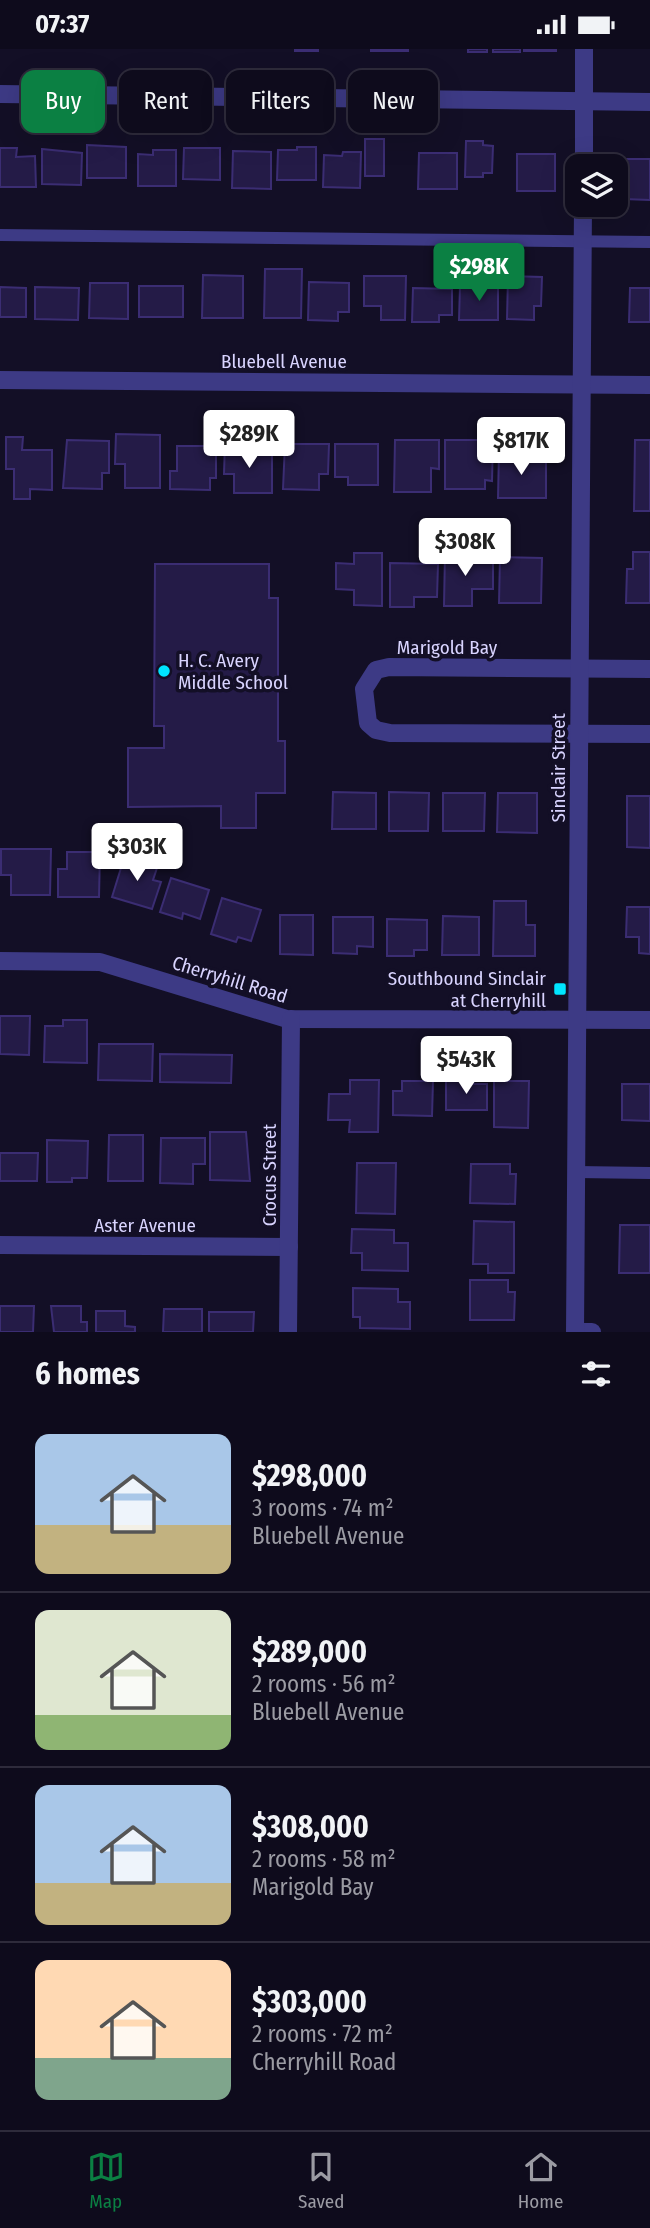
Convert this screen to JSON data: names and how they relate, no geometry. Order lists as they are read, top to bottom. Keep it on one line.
{"streets":{"street":["Bluebell Avenue","Marigold Bay","Sinclair Street","Cherryhill Road","Crocus Street","Aster Avenue"]},"crossings":[["Bluebell Avenue","Sinclair Street"],["Marigold Bay","Sinclair Street"],["Sinclair Street","Cherryhill Road"],["Cherryhill Road","Crocus Street"],["Crocus Street","Aster Avenue"]],"places":{"other":["H. C. Avery Middle School"],"transit":["Southbound Sinclair at Cherryhill"]},"page":{"status":"07:37","chip":["Buy","Rent","Filters","New"],"price":["$298K","$289K","$817K","$308K","$303K","$543K"],"heading":"6 homes","list":[{"name":"$298,000","note":"3 rooms · 74 m² · Bluebell Avenue"},{"name":"$289,000","note":"2 rooms · 56 m² · Bluebell Avenue"},{"name":"$308,000","note":"2 rooms · 58 m² · Marigold Bay"},{"name":"$303,000","note":"2 rooms · 72 m² · Cherryhill Road"}],"tabs":["Map","Saved","Home"]}}
